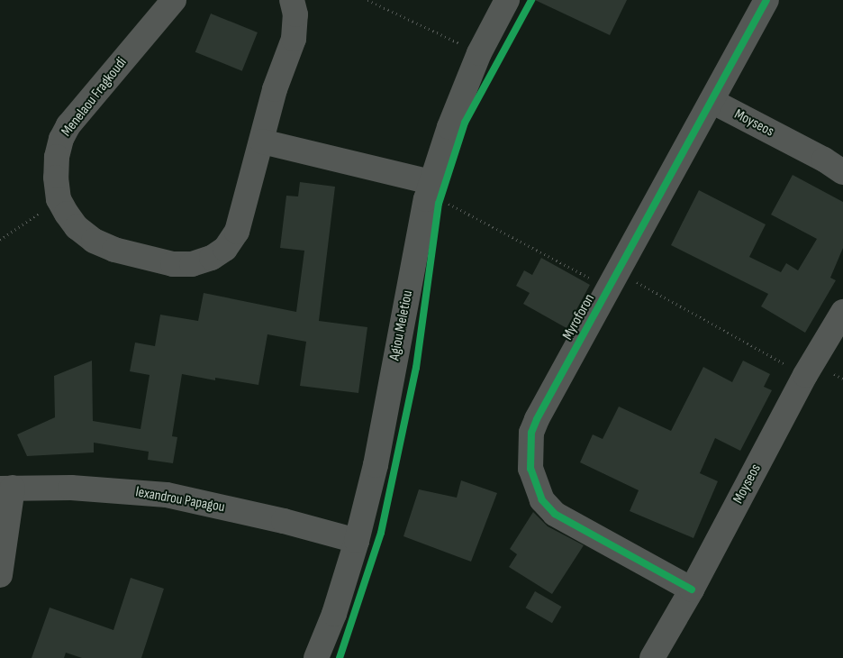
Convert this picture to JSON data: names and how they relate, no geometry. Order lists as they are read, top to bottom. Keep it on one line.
{"streets":{"street":["Menelaou Fragkoudi","Moyseos","Myroforon","Agiou Meletiou","lexandrou Papagou"]},"crossings":[["Moyseos","Myroforon"],["Agiou Meletiou","lexandrou Papagou"]]}
